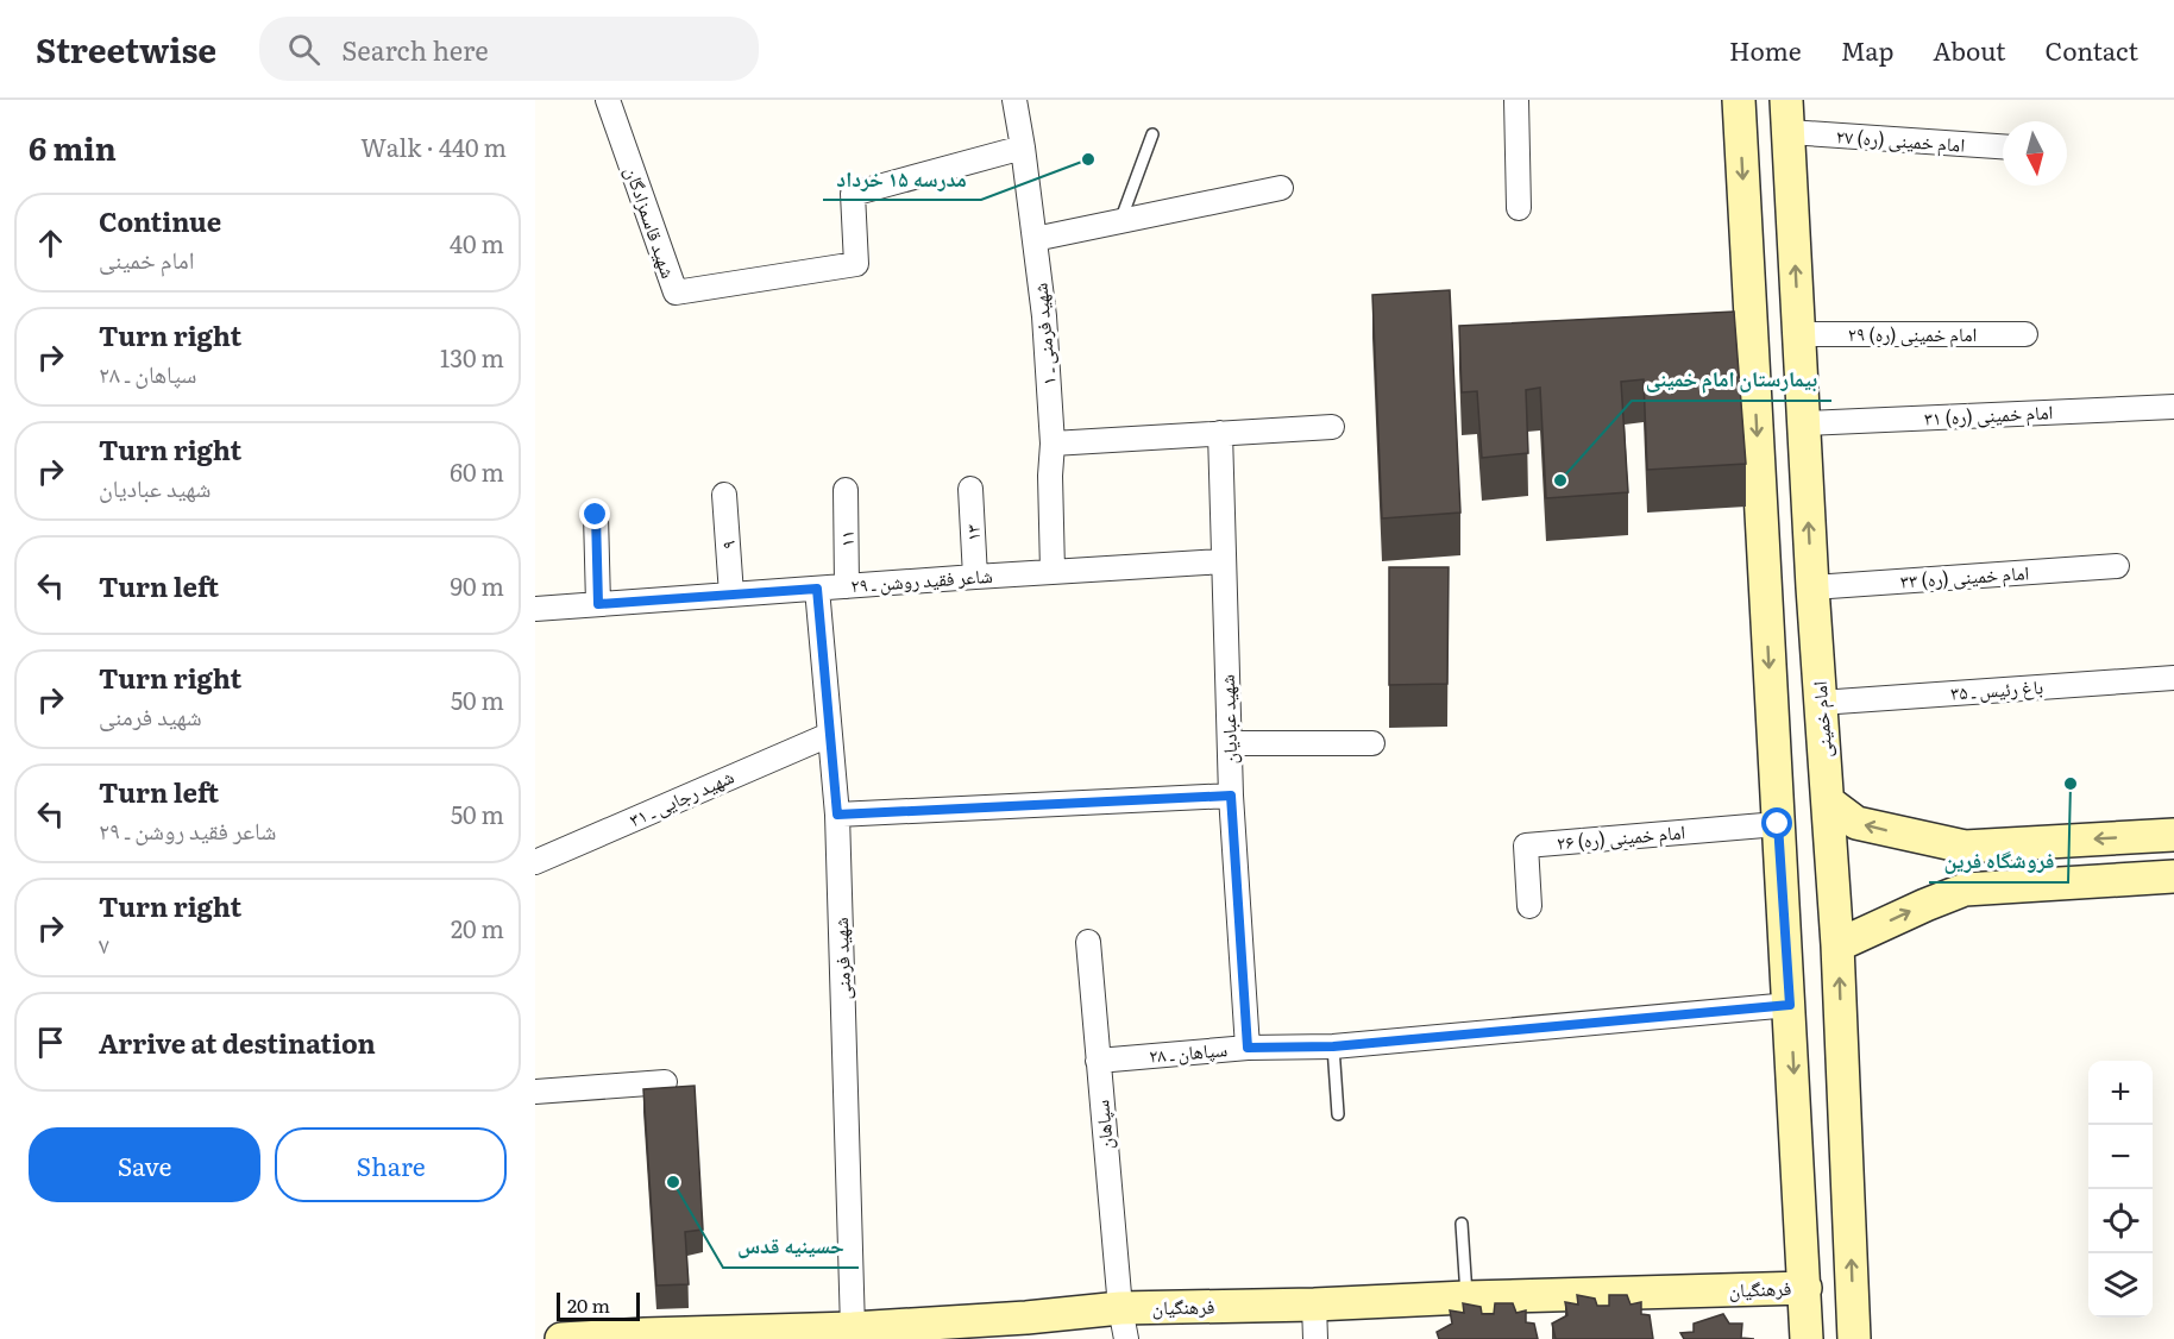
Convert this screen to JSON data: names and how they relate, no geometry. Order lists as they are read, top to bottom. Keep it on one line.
{"streets":{"main road":["امام خمینی","فرهنگیان"],"street":["امام خمینی (ره) ۲۷","شهید قاسمزادگان","شهید فرمنی ـ ۱","امام خمینی (ره) ۲۹","امام خمینی (ره) ۳۱","۱۳","۱۱","۹","امام خمینی (ره) ۳۳","شاعر فقید روشن ـ ۲۹","باغ رئیس ـ ۳۵","شهید عبادیان","شهید رجایی ـ ۳۱","امام خمینی (ره) ۲۶","شهید فرمنی","سپاهان ـ ۲۸","سپاهان"]},"crossings":[["امام خمینی (ره) ۲۷","امام خمینی"],["شهید قاسمزادگان","شهید فرمنی ـ ۱"],["شهید فرمنی ـ ۱","شاعر فقید روشن ـ ۲۹"],["امام خمینی (ره) ۲۹","امام خمینی"],["امام خمینی (ره) ۳۱","امام خمینی"],["۱۳","شاعر فقید روشن ـ ۲۹"],["۱۱","شاعر فقید روشن ـ ۲۹"],["۹","شاعر فقید روشن ـ ۲۹"],["امام خمینی (ره) ۳۳","امام خمینی"],["شاعر فقید روشن ـ ۲۹","شهید عبادیان"],["شاعر فقید روشن ـ ۲۹","شهید فرمنی"],["باغ رئیس ـ ۳۵","امام خمینی"],["شهید عبادیان","سپاهان ـ ۲۸"],["شهید رجایی ـ ۳۱","شهید فرمنی"],["شهید فرمنی","فرهنگیان"],["سپاهان ـ ۲۸","سپاهان"],["سپاهان","فرهنگیان"]],"places":["مدرسه ۱۵ خرداد","بیمارستان امام خمینی","فروشگاه فرین","حسینیه قدس"],"scale_bar":"20 m","north":"bottom","page":{"header":"Streetwise","search":"Search here","nav":["Home","Map","About","Contact"],"heading":["6 min","Walk · 440 m"],"list":[["Continue","امام خمینی","40 m"],["Turn right","سپاهان ـ ۲۸","130 m"],["Turn right","شهید عبادیان","60 m"],["Turn left","90 m"],["Turn right","شهید فرمنی","50 m"],["Turn left","شاعر فقید روشن ـ ۲۹","50 m"],["Turn right","۷","20 m"],"Arrive at destination"],"map_buttons":["+","−"],"buttons":["Save","Share"],"scale":"20 m"}}
